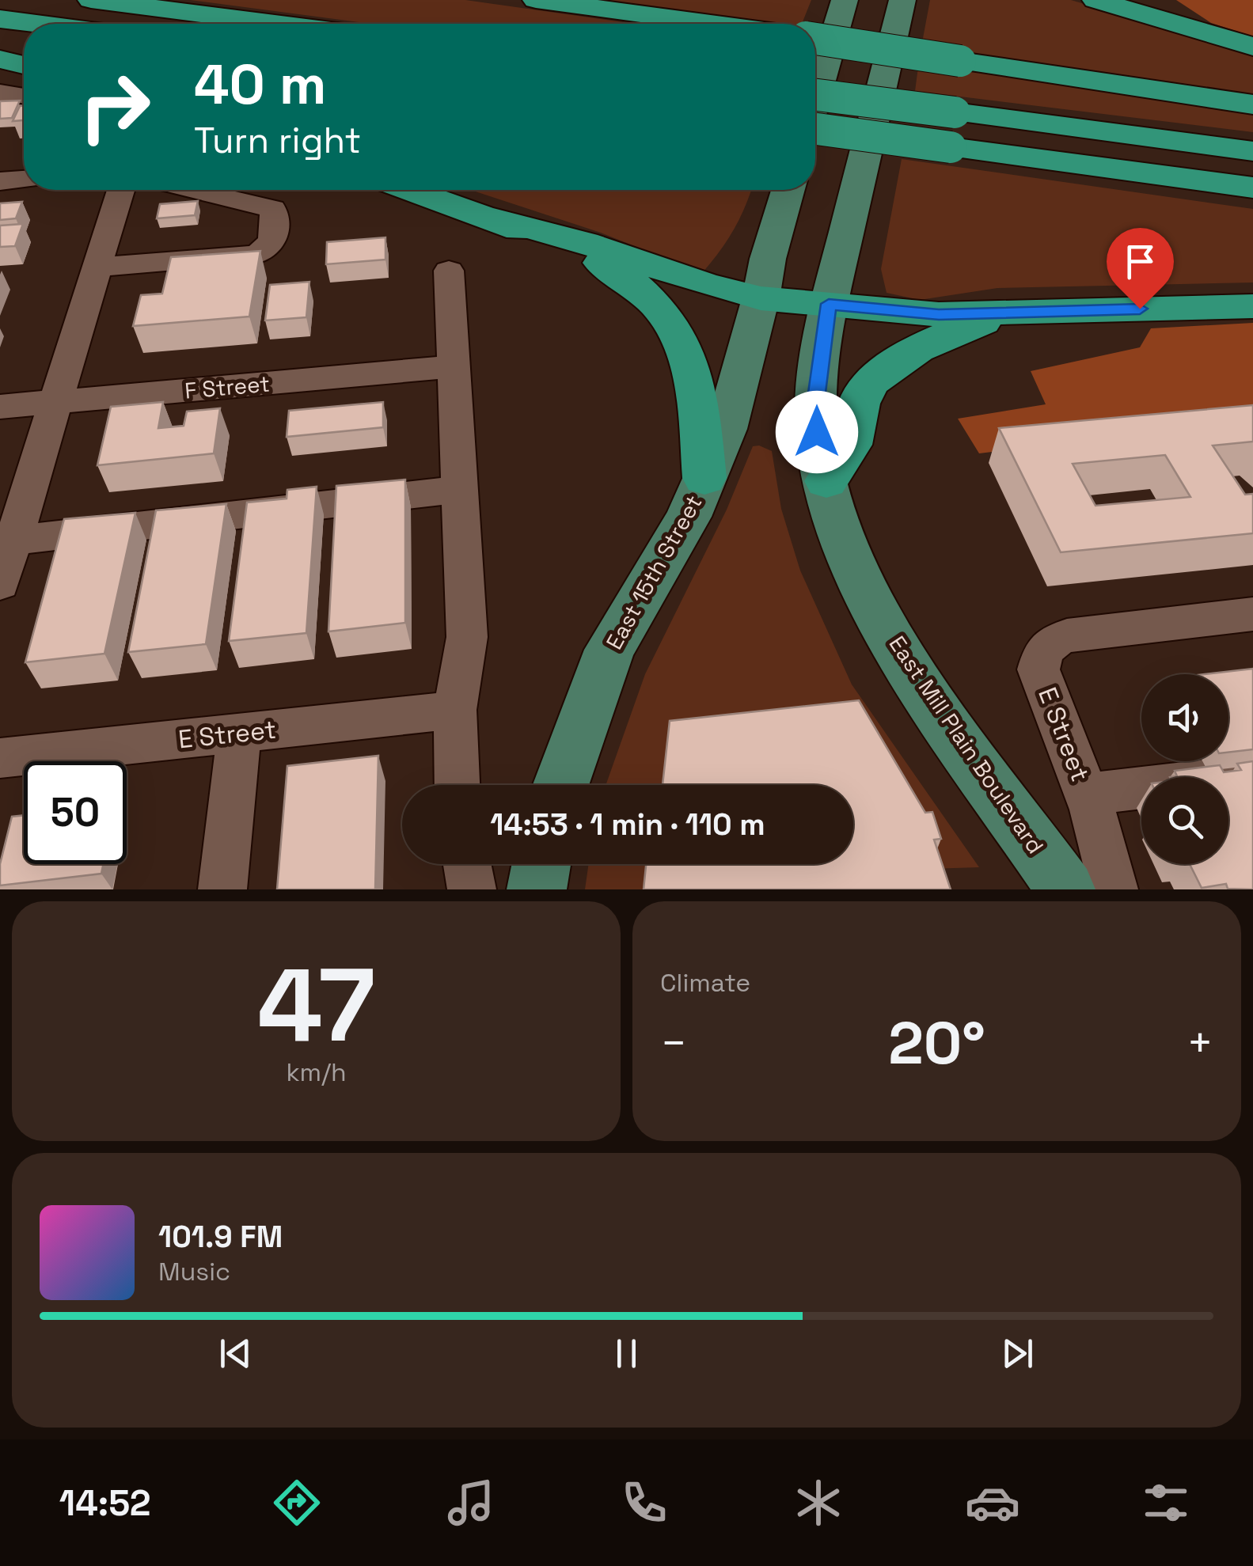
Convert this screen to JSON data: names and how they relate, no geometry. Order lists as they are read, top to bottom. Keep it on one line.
{"streets":{"main road":["East 15th Street","East Mill Plain Boulevard"],"street":["F Street","E Street"]},"page":{"turn":["40 m","Turn right"],"limit":"50","trip":"14:53 · 1 min · 110 m","tile":[["47","km/h"],"Climate"],"heat":["−","20°","+"],"song":["101.9 FM","Music"],"tabs":"14:52"}}
